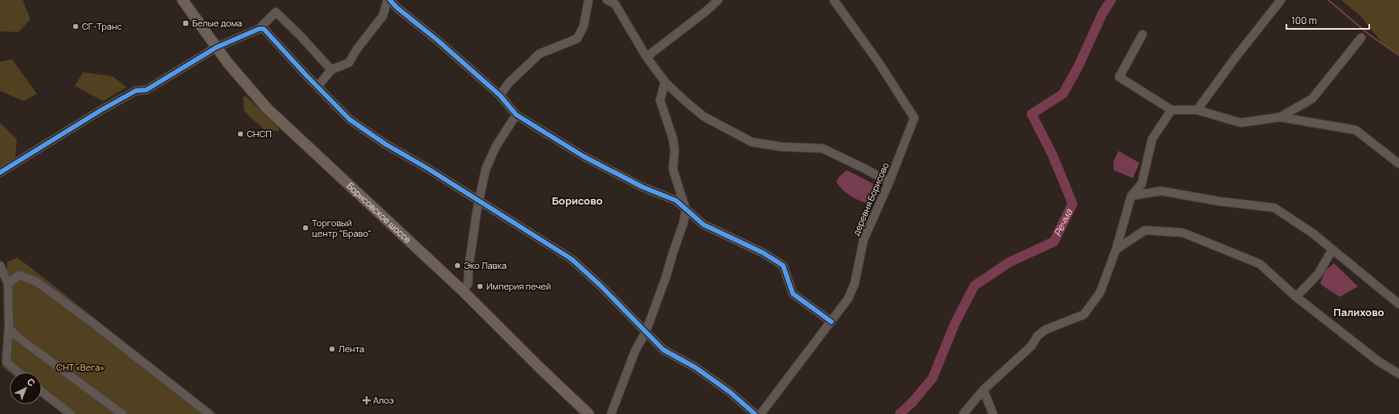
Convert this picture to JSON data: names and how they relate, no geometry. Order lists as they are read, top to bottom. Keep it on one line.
{"streets":{"main road":["Борисовское шоссе"],"street":["деревня Борисово"]},"districts":["Борисово","Палихово"],"water":["Речма"],"parks":["СНТ «Вега»"],"places":{"transit":["Белые дома"],"other":["СГ-Транс","СНСП","Торговый центр \"Браво\"","Эко Лавка","Империя печей","Лента"],"health":["Алоэ"]},"scale_bar":"100 m","north":"top right"}
